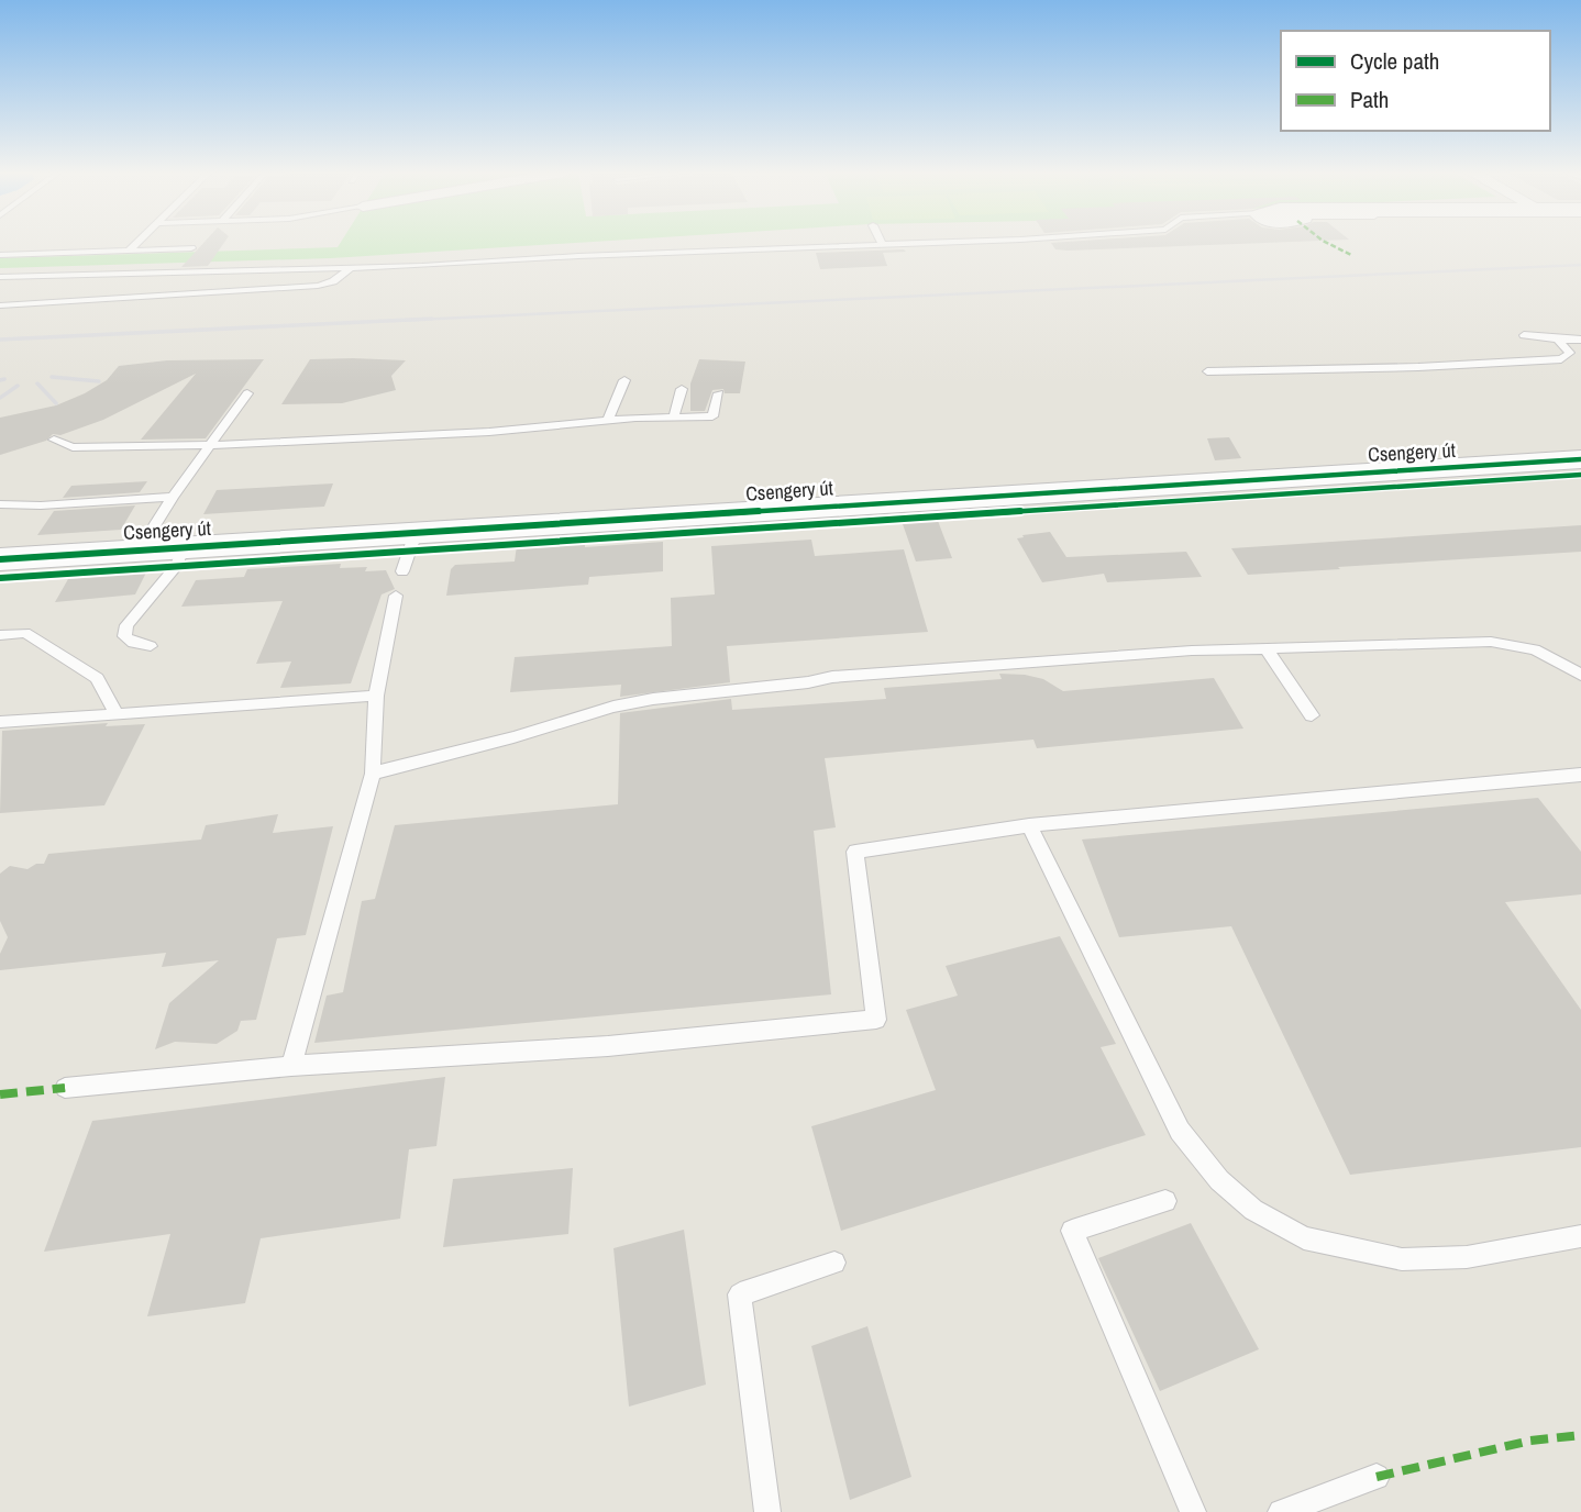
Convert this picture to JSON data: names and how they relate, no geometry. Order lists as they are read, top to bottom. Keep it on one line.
{"streets":{"main road":["Csengery út"]},"legend":["Cycle path","Path"]}
